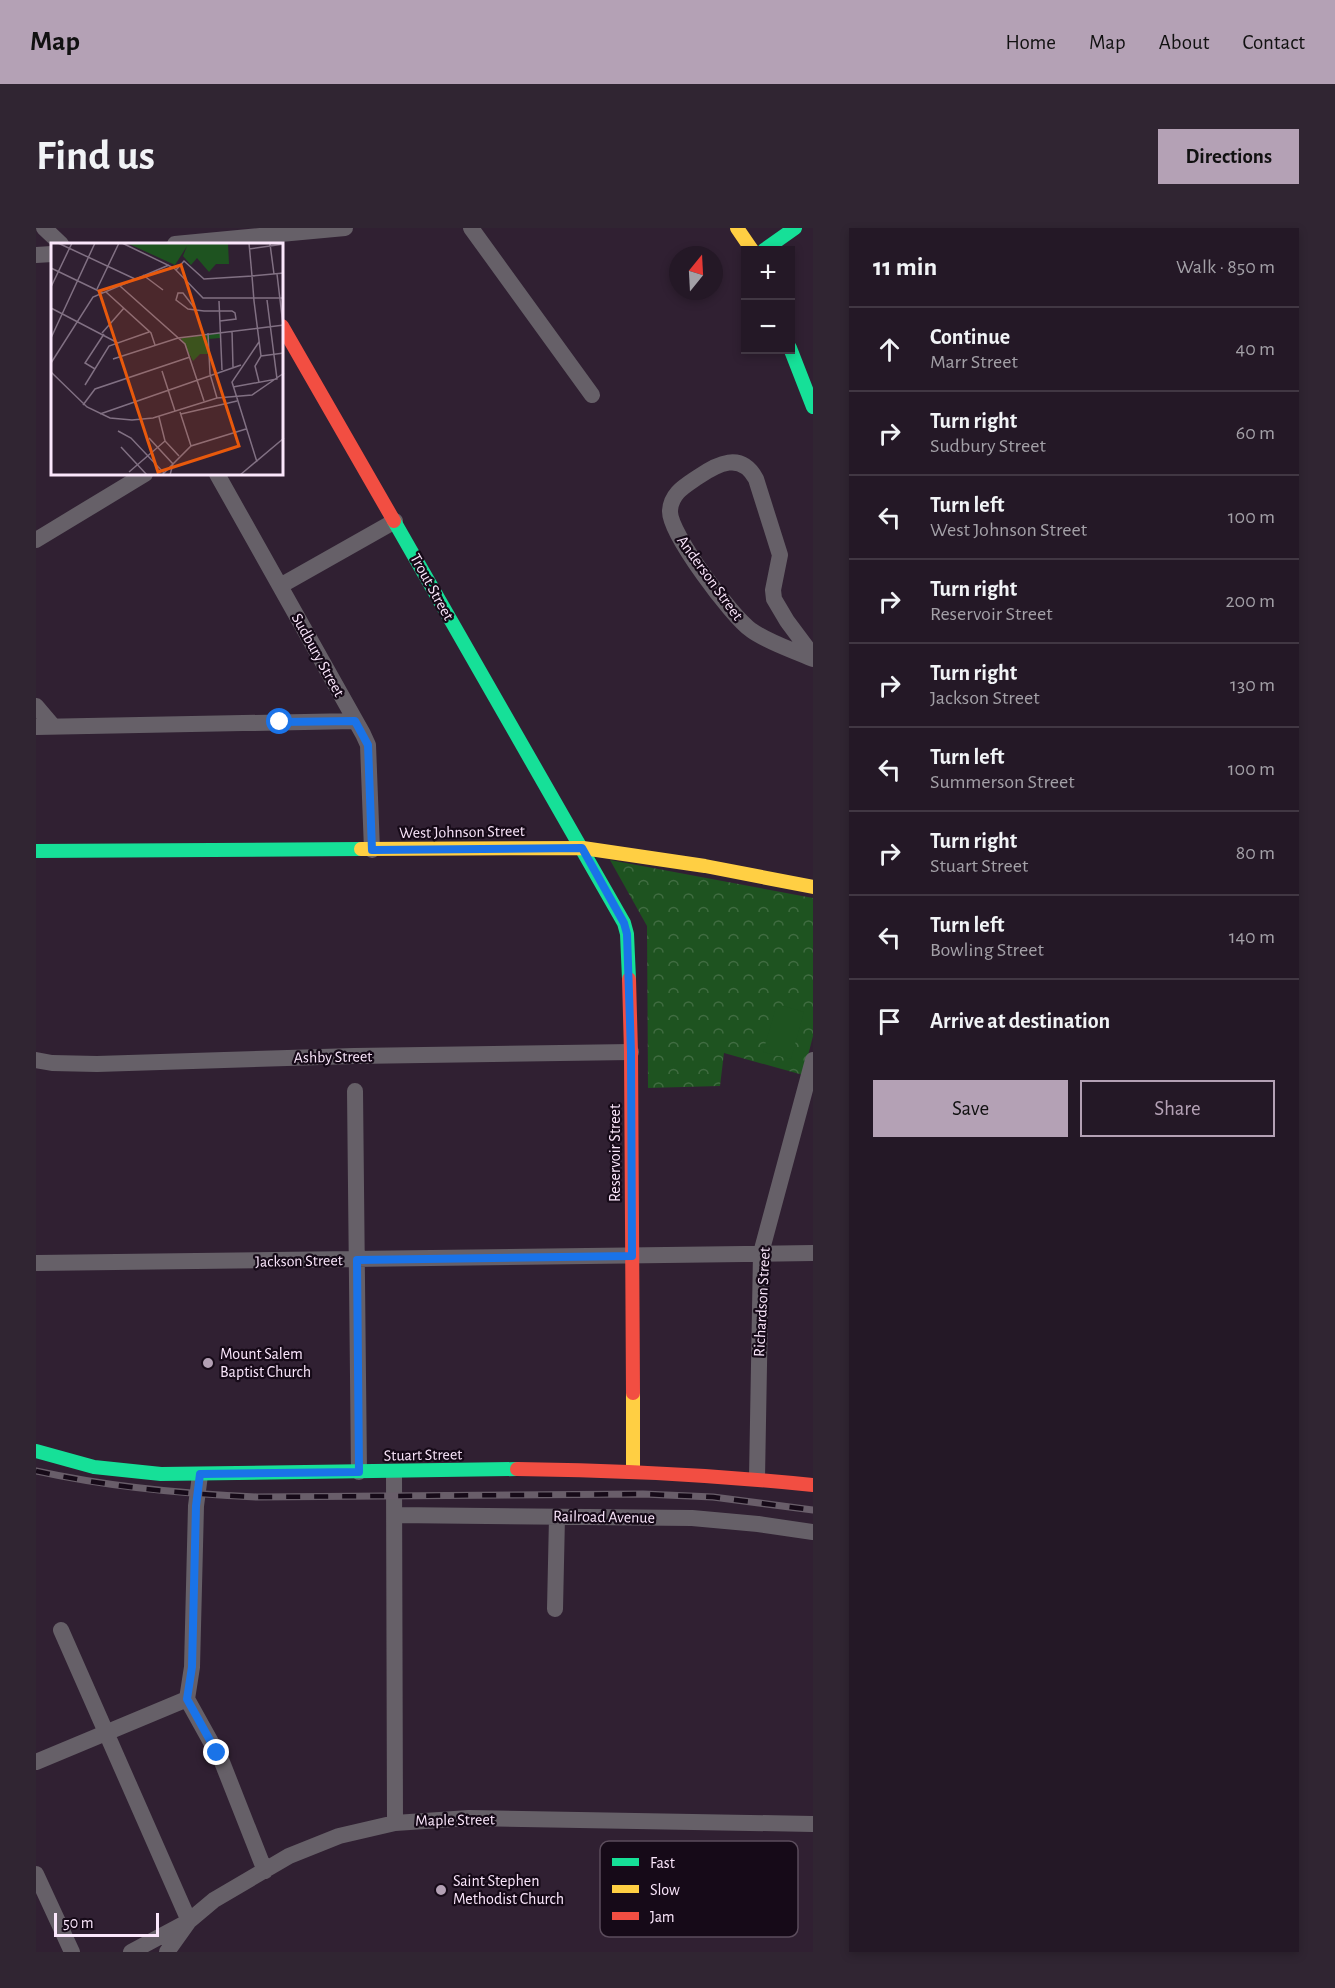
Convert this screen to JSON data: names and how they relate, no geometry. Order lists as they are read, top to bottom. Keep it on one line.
{"streets":{"street":["Anderson Street","Trout Street","Sudbury Street","West Johnson Street","Ashby Street","Reservoir Street","Jackson Street","Richardson Street","Stuart Street","Railroad Avenue","Maple Street"]},"crossings":[["Trout Street","West Johnson Street"],["Trout Street","Reservoir Street"],["Sudbury Street","West Johnson Street"],["West Johnson Street","Reservoir Street"],["Ashby Street","Reservoir Street"],["Reservoir Street","Jackson Street"],["Reservoir Street","Stuart Street"],["Jackson Street","Richardson Street"],["Richardson Street","Stuart Street"]],"places":["Mount Salem Baptist Church","Saint Stephen Methodist Church"],"legend":["Fast","Slow","Jam"],"scale_bar":"50 m","north":"top","page":{"header":"Map","nav":["Home","Map","About","Contact"],"buttons":["Directions",["Save","Share"]],"title":"Find us","heading":["11 min","Walk · 850 m"],"map_buttons":["+","−"],"list":[["Continue","Marr Street","40 m"],["Turn right","Sudbury Street","60 m"],["Turn left","West Johnson Street","100 m"],["Turn right","Reservoir Street","200 m"],["Turn right","Jackson Street","130 m"],["Turn left","Summerson Street","100 m"],["Turn right","Stuart Street","80 m"],["Turn left","Bowling Street","140 m"],"Arrive at destination"],"scale":"50 m"}}
